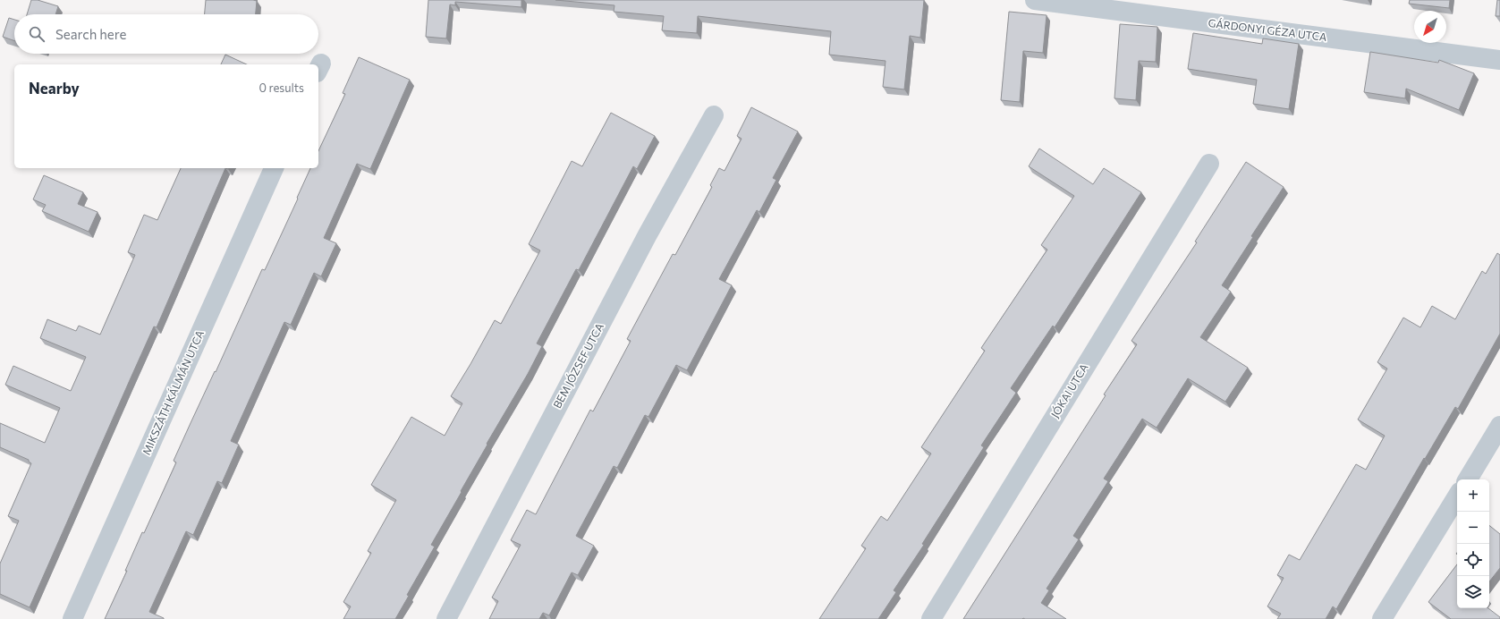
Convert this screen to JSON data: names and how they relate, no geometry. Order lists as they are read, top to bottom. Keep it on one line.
{"streets":{"street":["GÁRDONYI GÉZA UTCA","BEM JÓZSEF UTCA","JÓKAI UTCA","MIKSZÁTH KÁLMÁN UTCA"]},"north":"bottom left","page":{"search":"Search here","heading":["Nearby","0 results"],"map_buttons":["+","−"]}}
